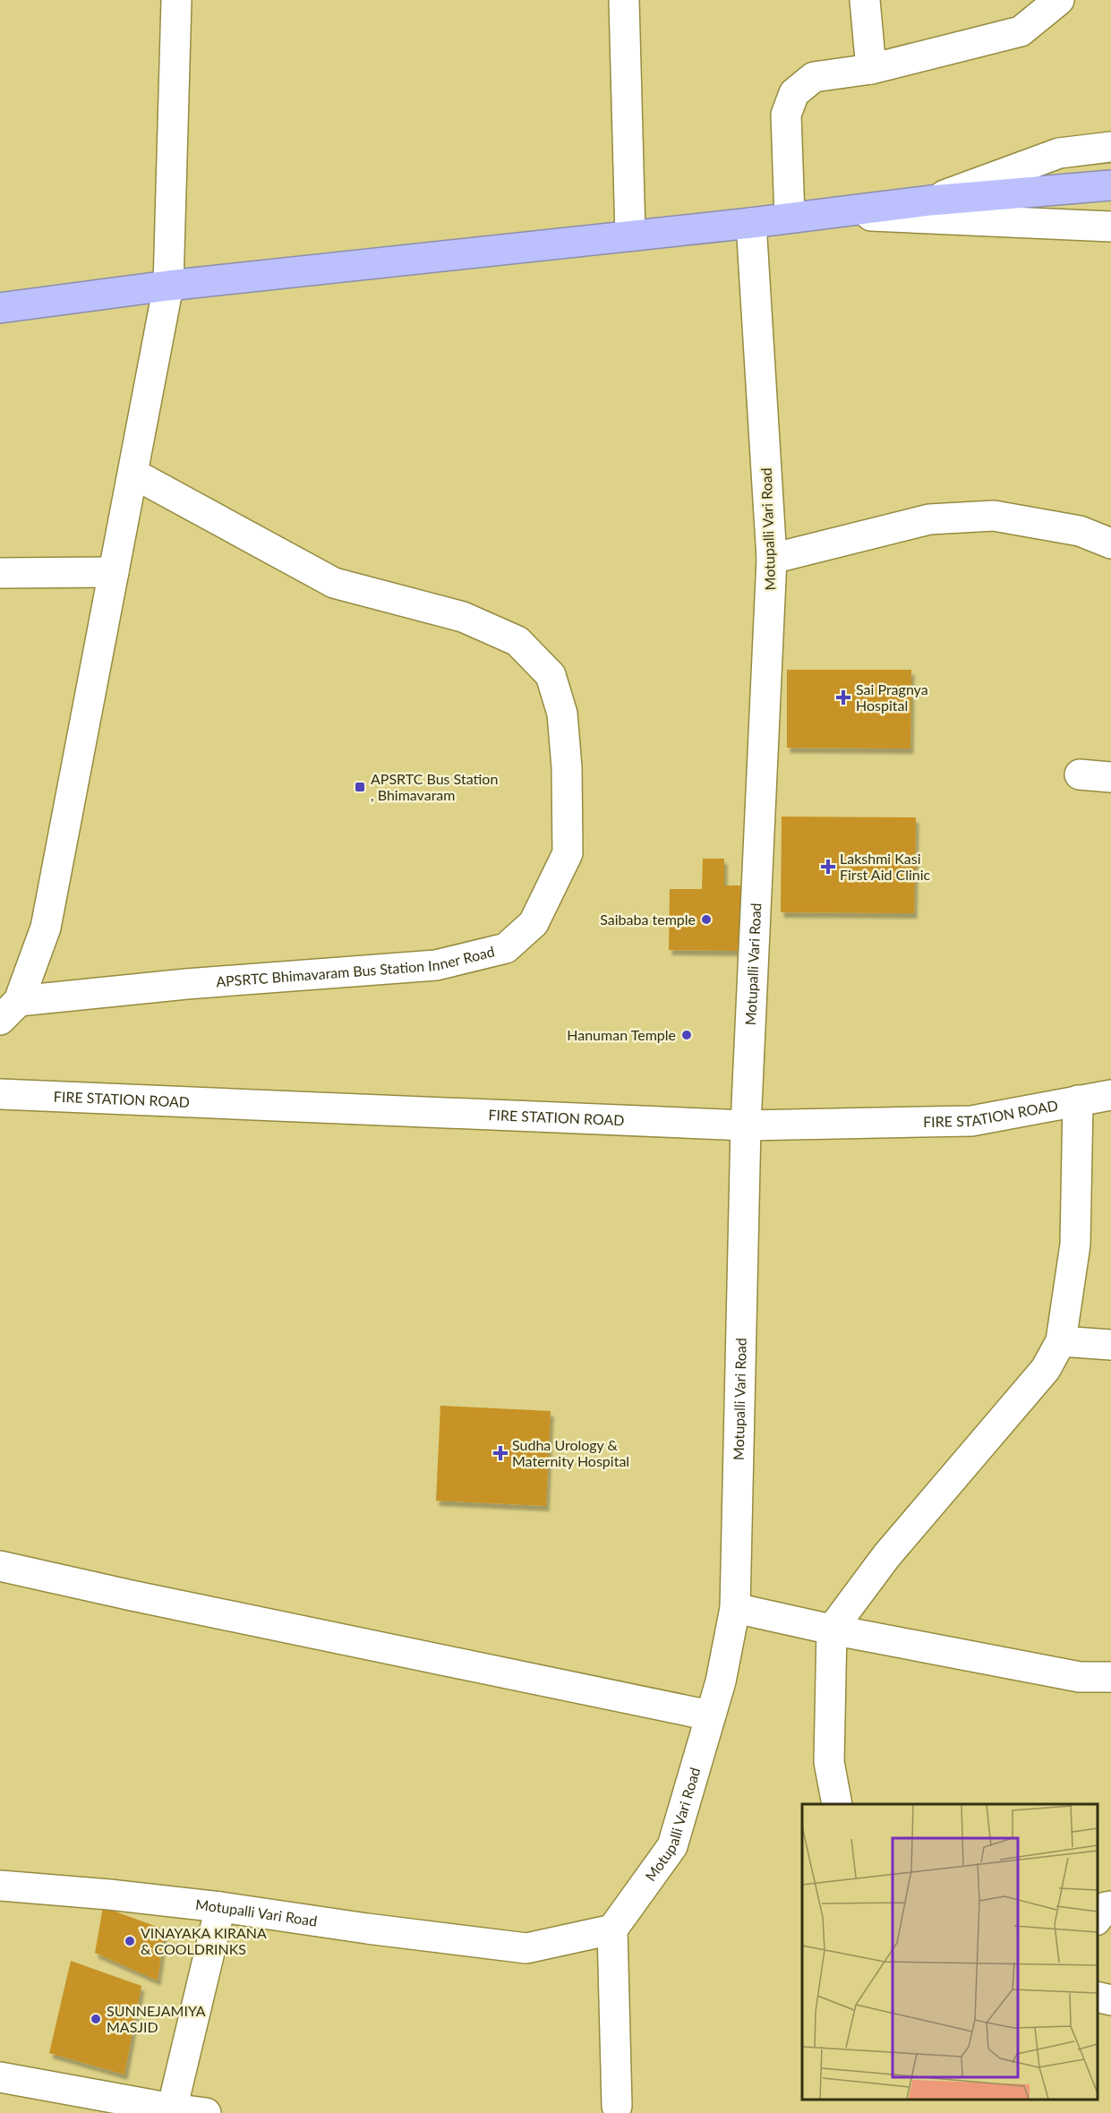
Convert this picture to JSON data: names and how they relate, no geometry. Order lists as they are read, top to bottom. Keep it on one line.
{"streets":{"street":["Motupalli Vari Road","APSRTC Bhimavaram Bus Station Inner Road","FIRE STATION ROAD"]},"crossings":[["Motupalli Vari Road","FIRE STATION ROAD"]],"places":{"health":["Sai Pragnya Hospital","Lakshmi Kasi First Aid Clinic","Sudha Urology & Maternity Hospital"],"transit":["APSRTC Bus Station , Bhimavaram"],"other":["Saibaba temple","Hanuman Temple","VINAYAKA KIRANA & COOLDRINKS","SUNNEJAMIYA MASJID"]}}
